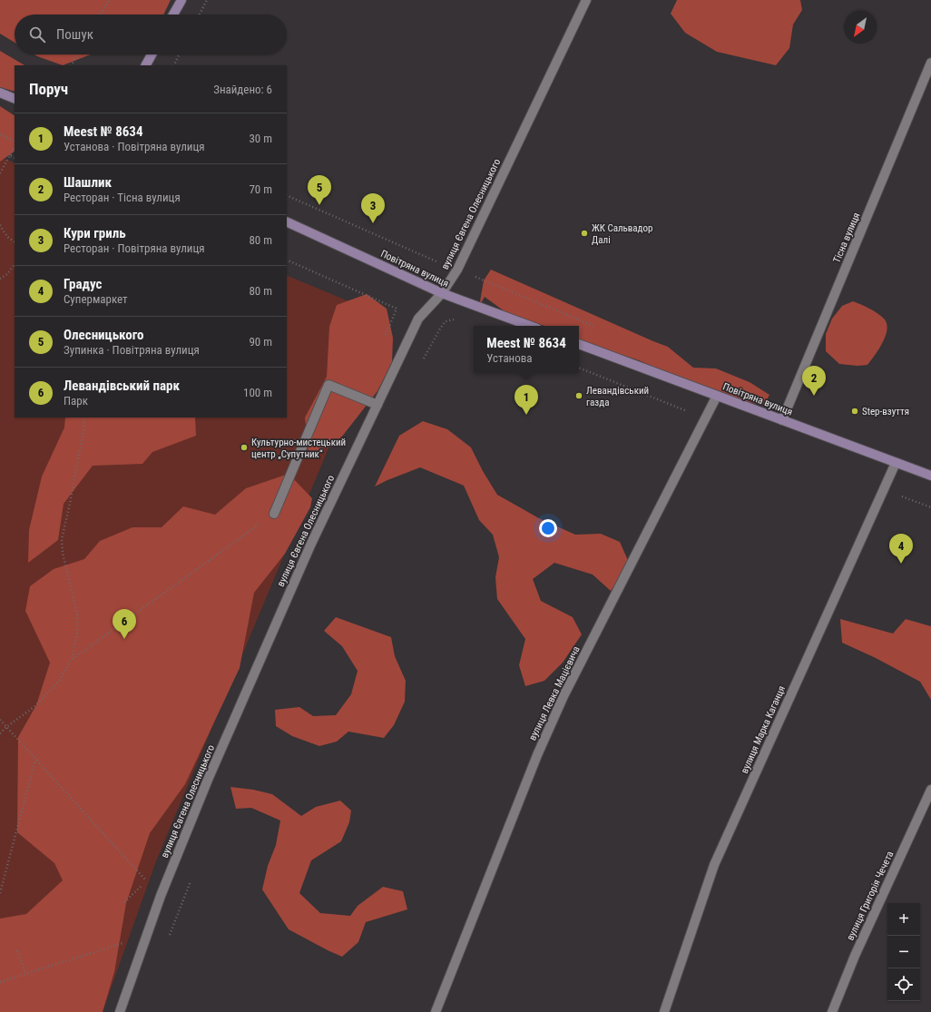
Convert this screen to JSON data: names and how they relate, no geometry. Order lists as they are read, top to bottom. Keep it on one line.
{"streets":{"street":["вулиця Євгена Олесницького","Тісна вулиця","Повітряна вулиця","вулиця Левка Мацієвича","вулиця Марка Каганця","вулиця Григорія Чечета"]},"crossings":[["вулиця Євгена Олесницького","Повітряна вулиця"],["Тісна вулиця","Повітряна вулиця"],["Повітряна вулиця","вулиця Левка Мацієвича"],["Повітряна вулиця","вулиця Марка Каганця"]],"places":["ЖК Сальвадор Далі","Левандівський газда","Step-взуття","Культурно-мистецький центр „Супутник“"],"north":"bottom left","page":{"search":"Пошук","heading":["Поруч","Знайдено: 6"],"list":[{"mark":"1","name":"Meest № 8634","note":"Установа · Повітряна вулиця","value":"30 m"},{"mark":"2","name":"Шашлик","note":"Ресторан · Тісна вулиця","value":"70 m"},{"mark":"3","name":"Кури гриль","note":"Ресторан · Повітряна вулиця","value":"80 m"},{"mark":"4","name":"Градус","note":"Супермаркет","value":"80 m"},{"mark":"5","name":"Олесницького","note":"Зупинка · Повітряна вулиця","value":"90 m"},{"mark":"6","name":"Левандівський парк","note":"Парк","value":"100 m"}],"pins":["5","3","2","1","4","6"],"popup":["Meest № 8634","Установа"],"map_buttons":["+","−"]}}
